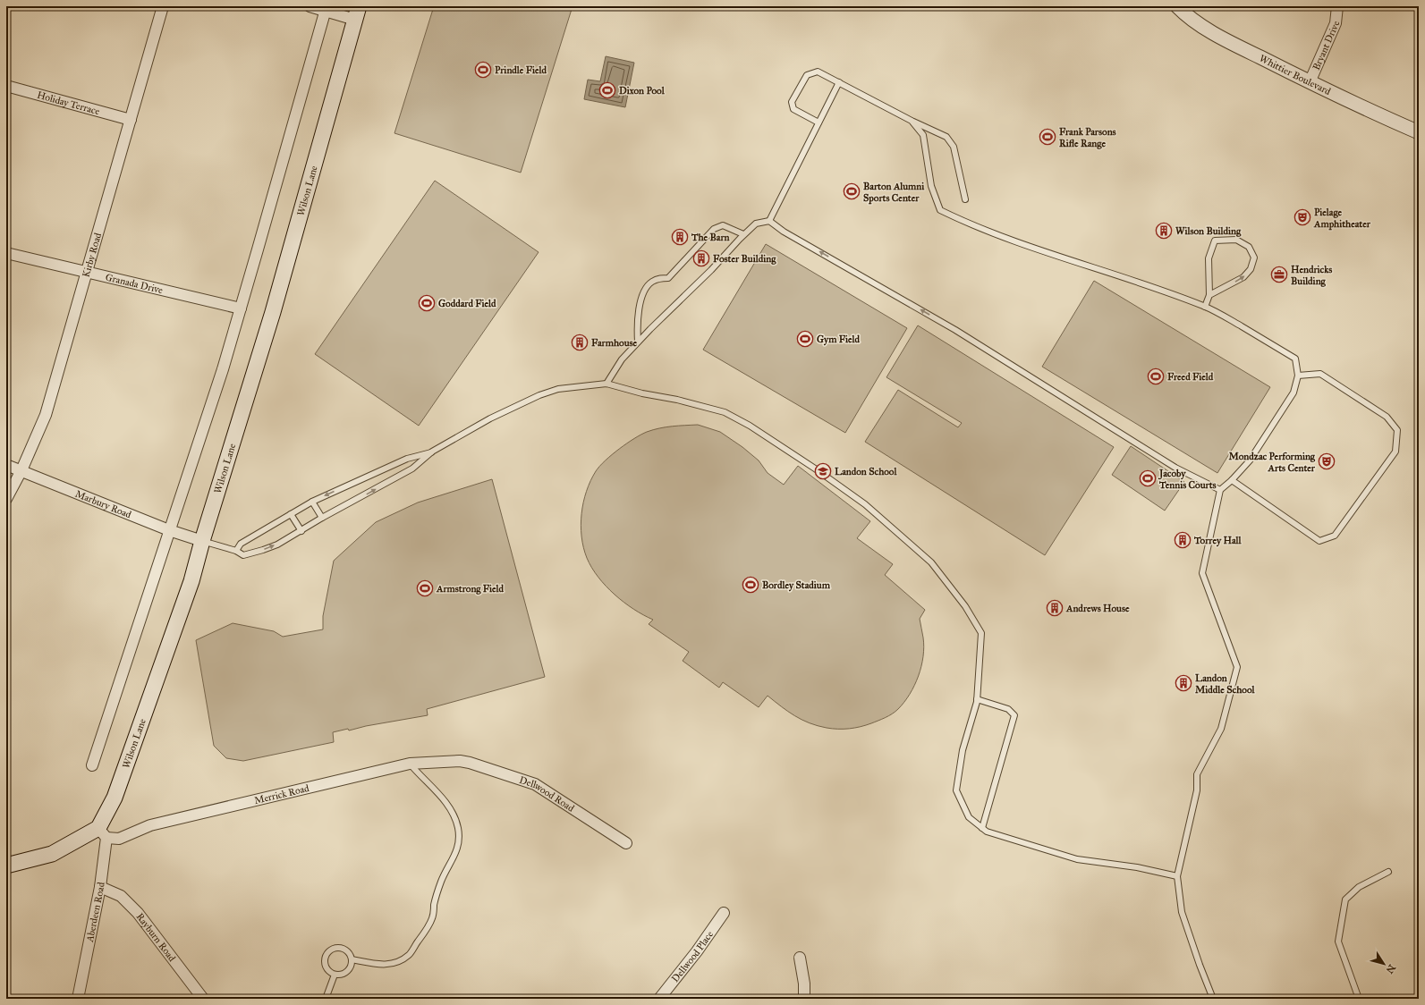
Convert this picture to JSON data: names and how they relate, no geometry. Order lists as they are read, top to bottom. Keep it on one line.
{"streets":{"main road":["Wilson Lane"],"street":["Bryant Drive","Whittier Boulevard","Holiday Terrace","Kirby Road","Granada Drive","Marbury Road","Merrick Road","Dellwood Road","Aberdeen Road","Rayburn Road","Dellwood Place"]},"crossings":[["Bryant Drive","Whittier Boulevard"],["Holiday Terrace","Kirby Road"],["Wilson Lane","Marbury Road"],["Wilson Lane","Merrick Road"],["Wilson Lane","Aberdeen Road"],["Kirby Road","Granada Drive"],["Kirby Road","Marbury Road"],["Merrick Road","Dellwood Road"],["Merrick Road","Aberdeen Road"],["Aberdeen Road","Rayburn Road"]],"places":{"sports":["Prindle Field","Dixon Pool","Frank Parsons Rifle Range","Barton Alumni Sports Center","Goddard Field","Gym Field","Freed Field","Jacoby Tennis Courts","Bordley Stadium","Armstrong Field"],"theatre":["Pielage Amphitheater","Mondzac Performing Arts Center"],"building":["Wilson Building","The Barn","Foster Building","Farmhouse","Torrey Hall","Andrews House","Landon Middle School"],"office":["Hendricks Building"],"school or university":["Landon School"]},"north":"bottom right"}
